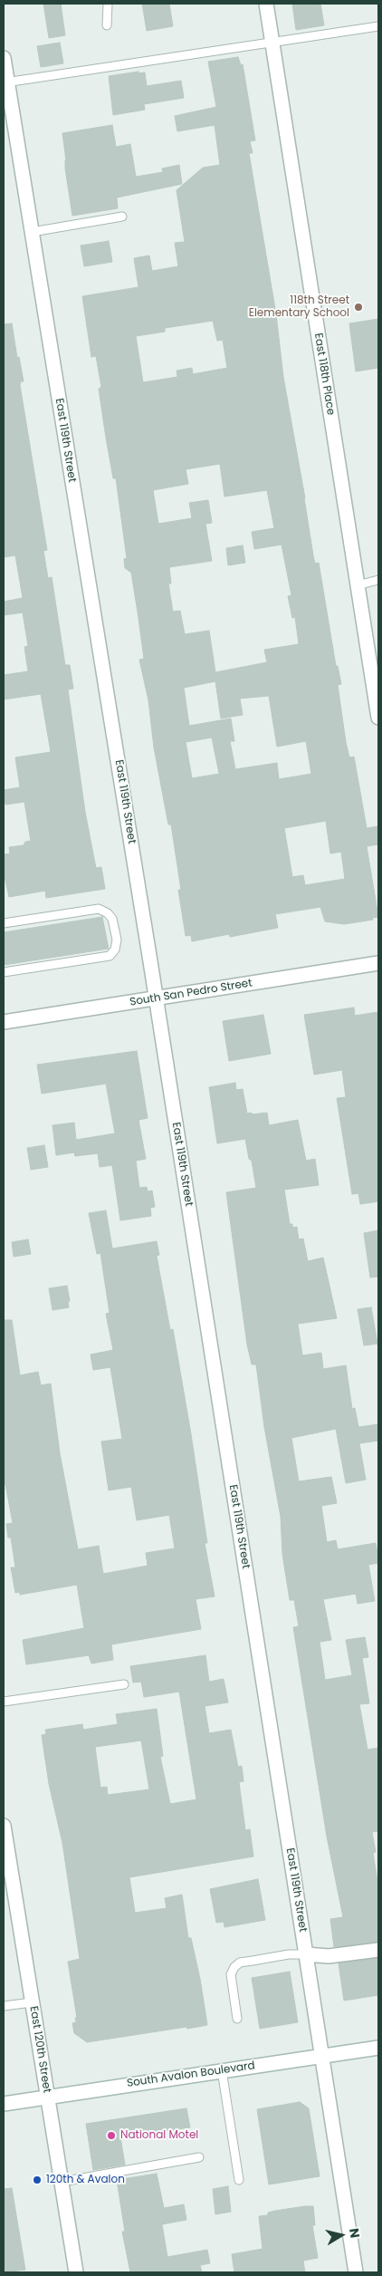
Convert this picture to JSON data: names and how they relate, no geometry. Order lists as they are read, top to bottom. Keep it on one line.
{"streets":{"street":["East 118th Place","East 119th Street","South San Pedro Street","East 120th Street","South Avalon Boulevard"]},"crossings":[["East 119th Street","South San Pedro Street"],["East 119th Street","South Avalon Boulevard"],["East 120th Street","South Avalon Boulevard"]],"places":["118th Street Elementary School","National Motel","120th & Avalon"],"north":"right"}
